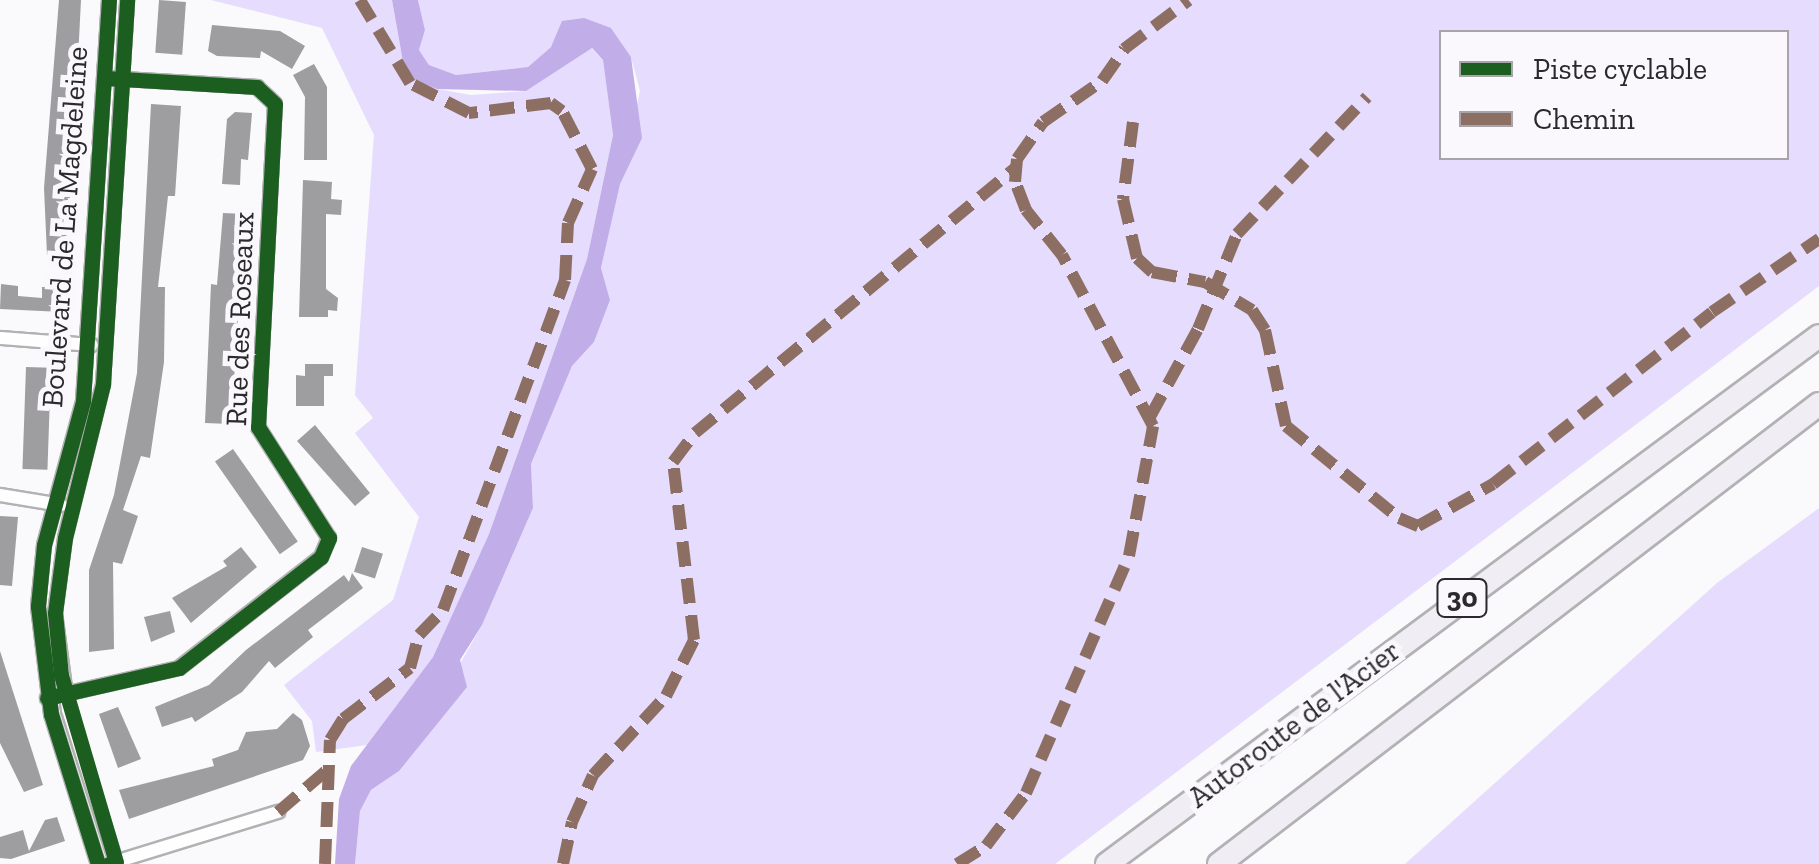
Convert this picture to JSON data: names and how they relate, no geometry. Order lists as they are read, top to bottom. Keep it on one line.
{"streets":{"highway":["30","Autoroute de l'Acier"],"street":["Boulevard de La Magdeleine","Rue des Roseaux"]},"crossings":[["Boulevard de La Magdeleine","Rue des Roseaux"]],"legend":["Piste cyclable","Chemin"]}
